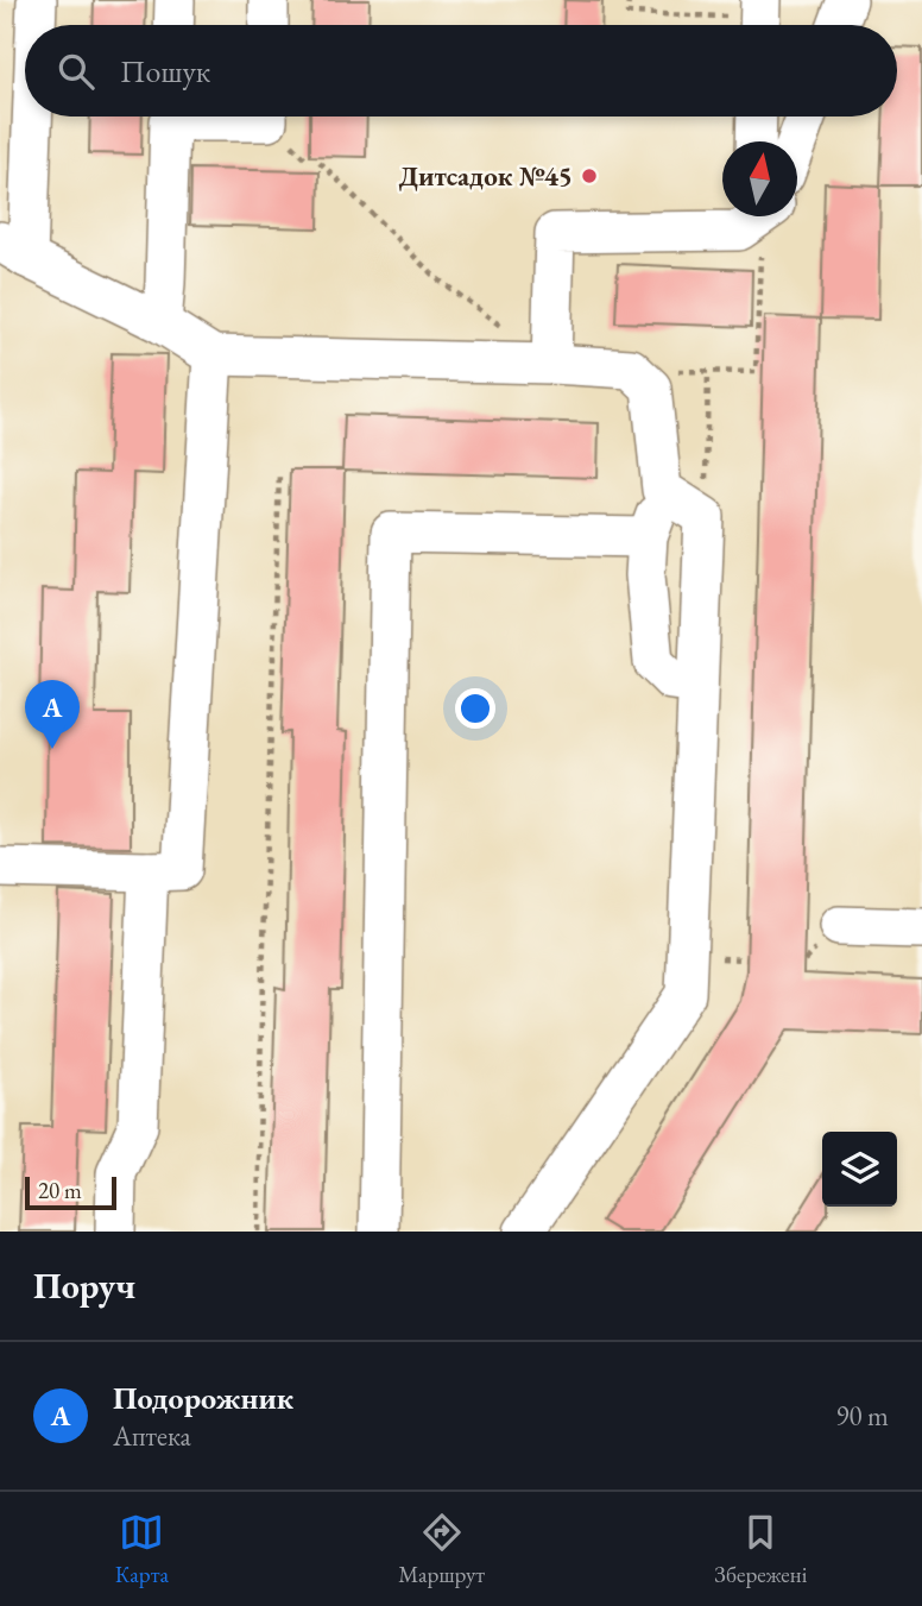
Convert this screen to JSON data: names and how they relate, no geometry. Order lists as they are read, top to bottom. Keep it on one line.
{"places":["Дитсадок №45"],"scale_bar":"20 m","north":"top","page":{"search":"Пошук","pins":"A","scale":"20 m","heading":"Поруч","list":[{"mark":"A","name":"Подорожник","note":"Аптека","value":"90 m"}],"nav":["Карта","Маршрут","Збережені"]}}
